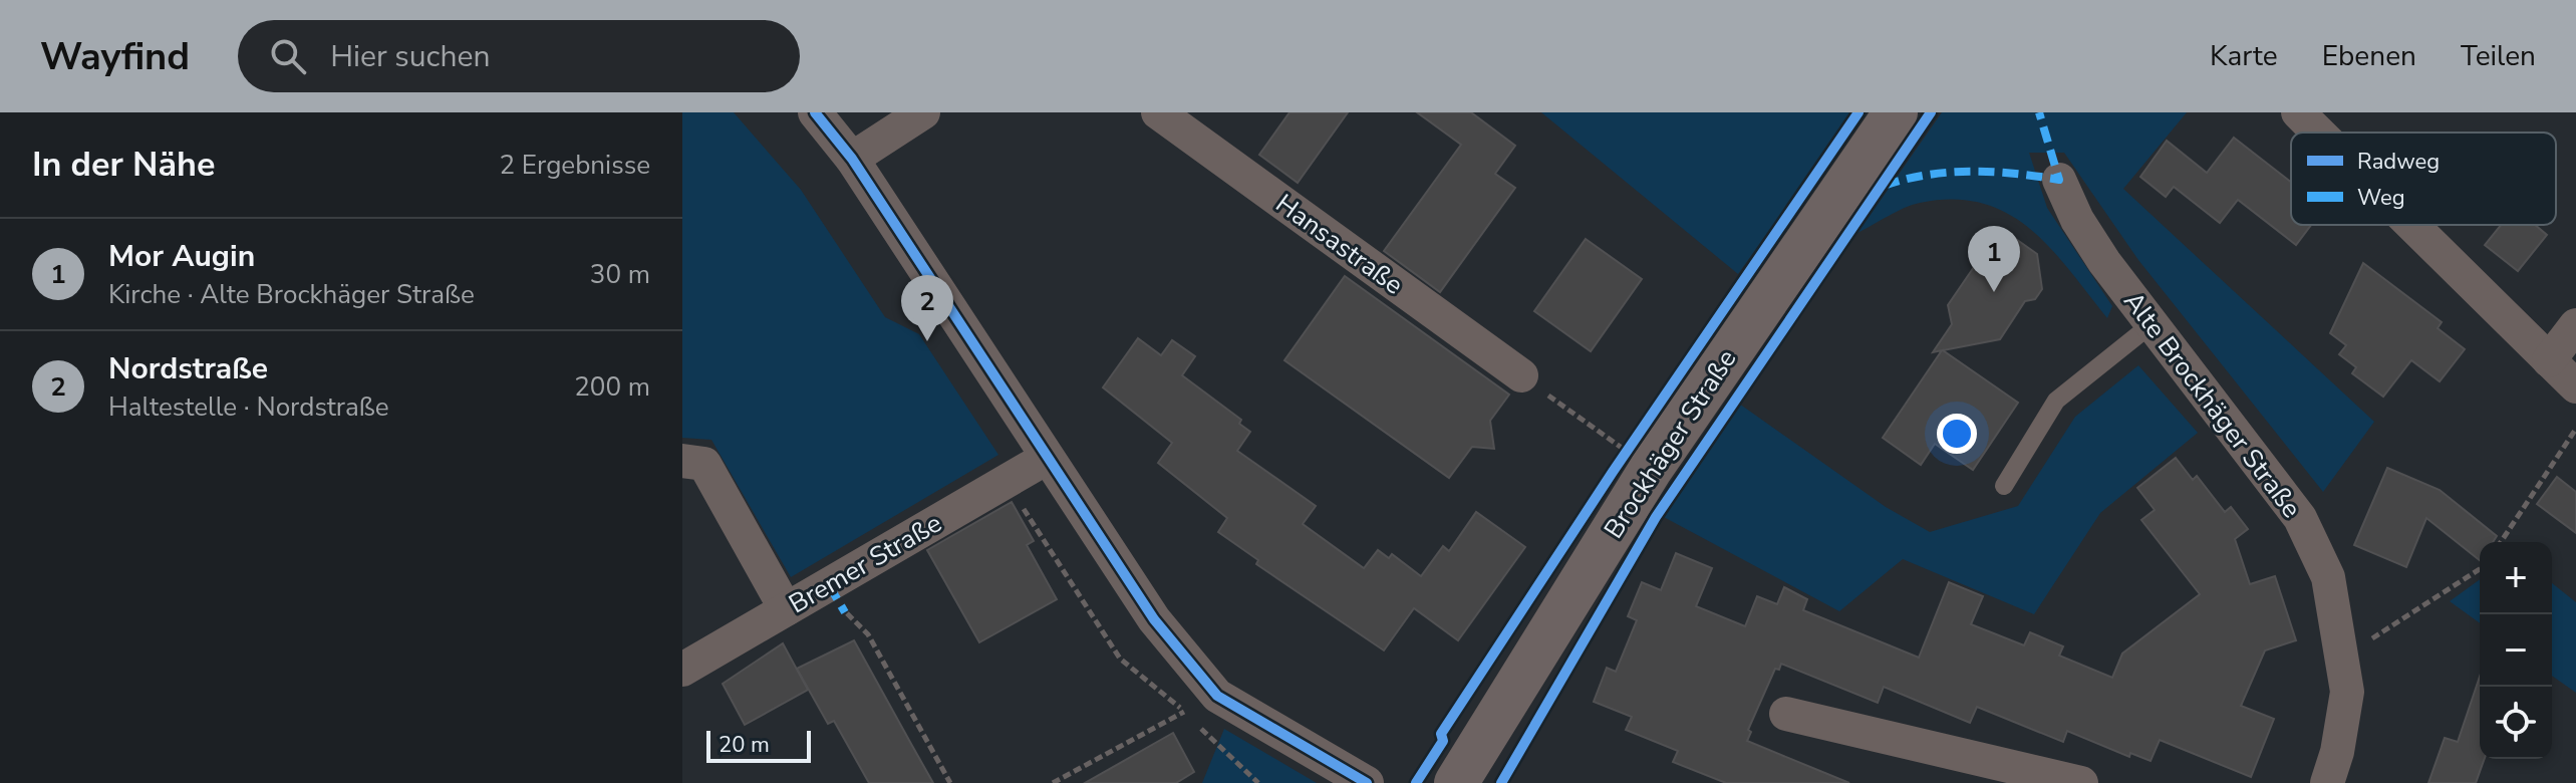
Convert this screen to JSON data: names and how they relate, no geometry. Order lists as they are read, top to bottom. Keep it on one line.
{"streets":{"street":["Hansastraße","Alte Brockhäger Straße","Brockhäger Straße","Bremer Straße"]},"legend":["Radweg","Weg"],"scale_bar":"20 m","page":{"header":"Wayfind","search":"Hier suchen","nav":["Karte","Ebenen","Teilen"],"heading":["In der Nähe","2 Ergebnisse"],"list":[{"mark":"1","name":"Mor Augin","note":"Kirche · Alte Brockhäger Straße","value":"30 m"},{"mark":"2","name":"Nordstraße","note":"Haltestelle · Nordstraße","value":"200 m"}],"pins":["1","2"],"map_buttons":["+","−"],"scale":"20 m"}}
